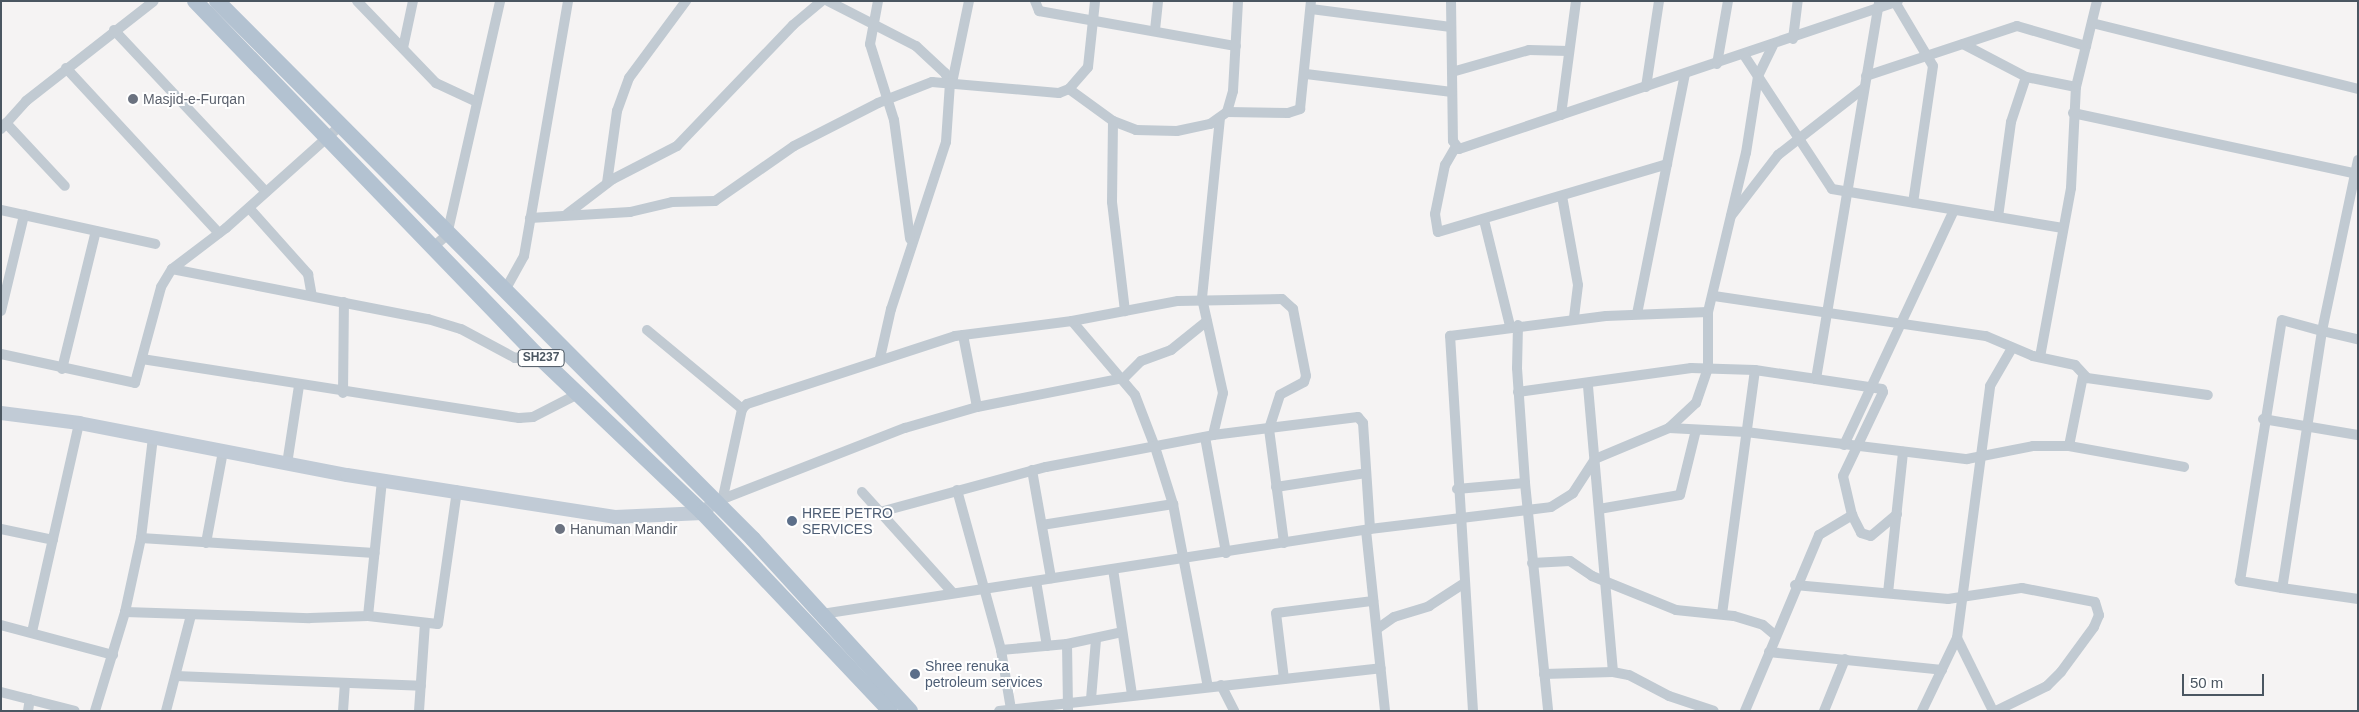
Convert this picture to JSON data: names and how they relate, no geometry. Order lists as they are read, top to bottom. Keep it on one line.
{"streets":{"main road":["SH237"]},"places":["Masjid-e-Furqan","HREE PETRO SERVICES","Hanuman Mandir","Shree renuka petroleum services"],"scale_bar":"50 m"}
